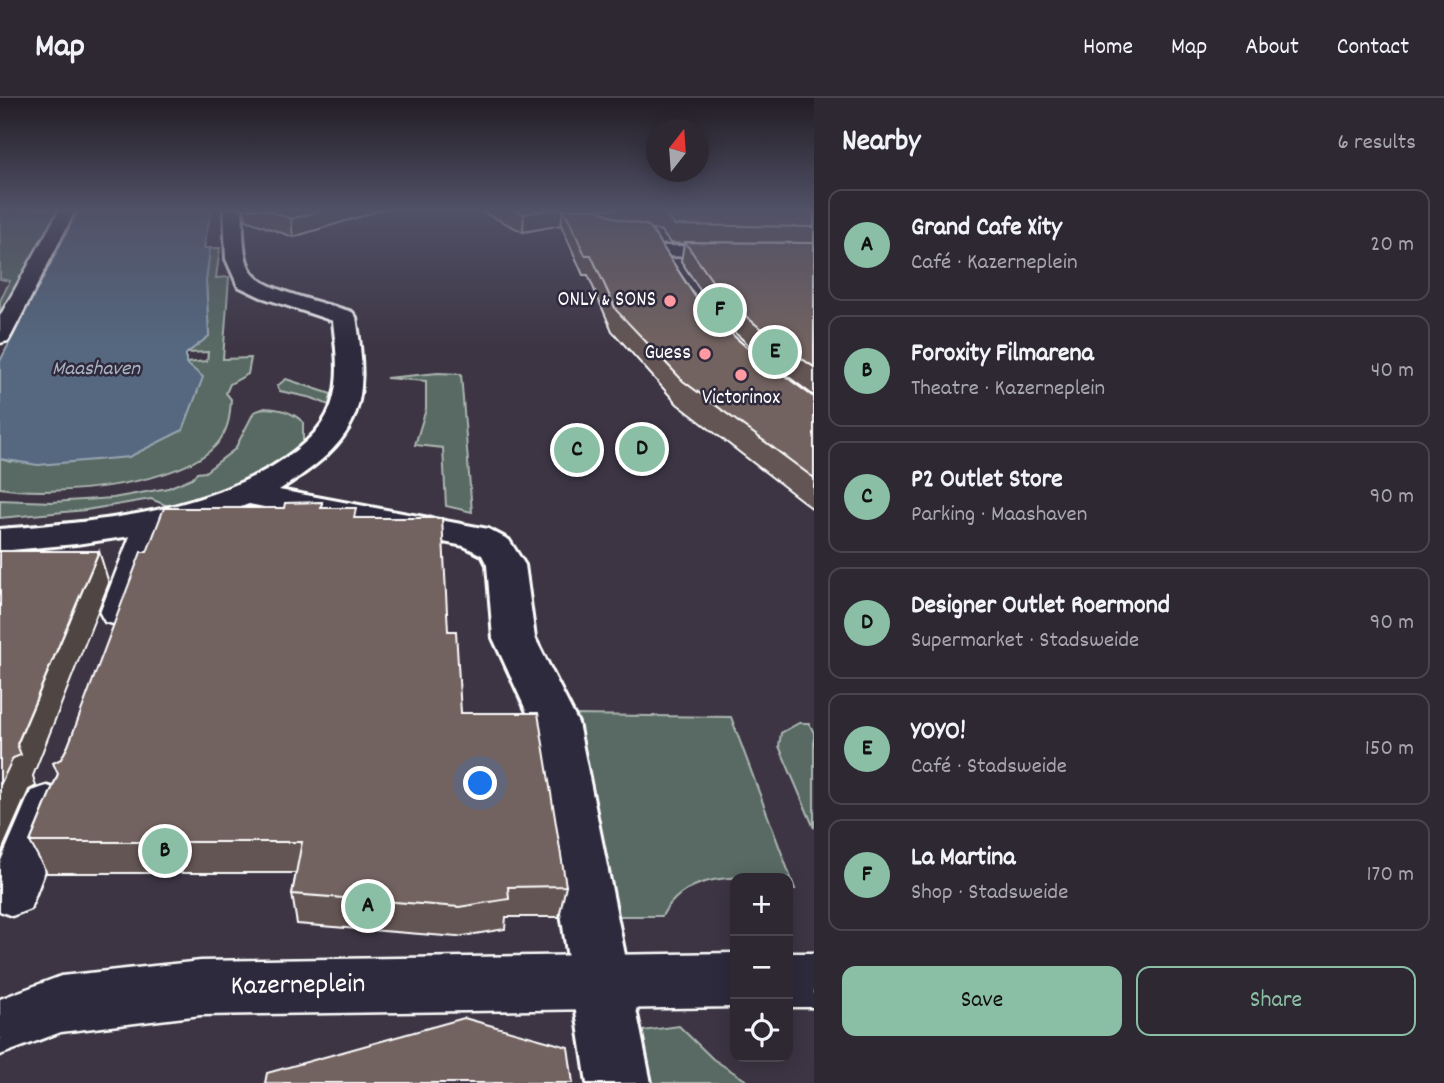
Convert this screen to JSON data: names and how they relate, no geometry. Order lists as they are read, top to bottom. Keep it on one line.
{"streets":{"street":["Kazerneplein"]},"water":["Maashaven"],"places":["ONLY & SONS","Guess","Victorinox"],"north":"top","page":{"header":"Map","nav":["Home","Map","About","Contact"],"heading":["Nearby","6 results"],"list":[{"mark":"A","name":"Grand Cafe Xity","note":"Café · Kazerneplein","value":"20 m"},{"mark":"B","name":"Foroxity Filmarena","note":"Theatre · Kazerneplein","value":"40 m"},{"mark":"C","name":"P2 Outlet Store","note":"Parking · Maashaven","value":"90 m"},{"mark":"D","name":"Designer Outlet Roermond","note":"Supermarket · Stadsweide","value":"90 m"},{"mark":"E","name":"YOYO!","note":"Café · Stadsweide","value":"150 m"},{"mark":"F","name":"La Martina","note":"Shop · Stadsweide","value":"170 m"}],"pins":["F","E","D","C","B","A"],"map_buttons":["+","−"],"buttons":["Save","Share"]}}
